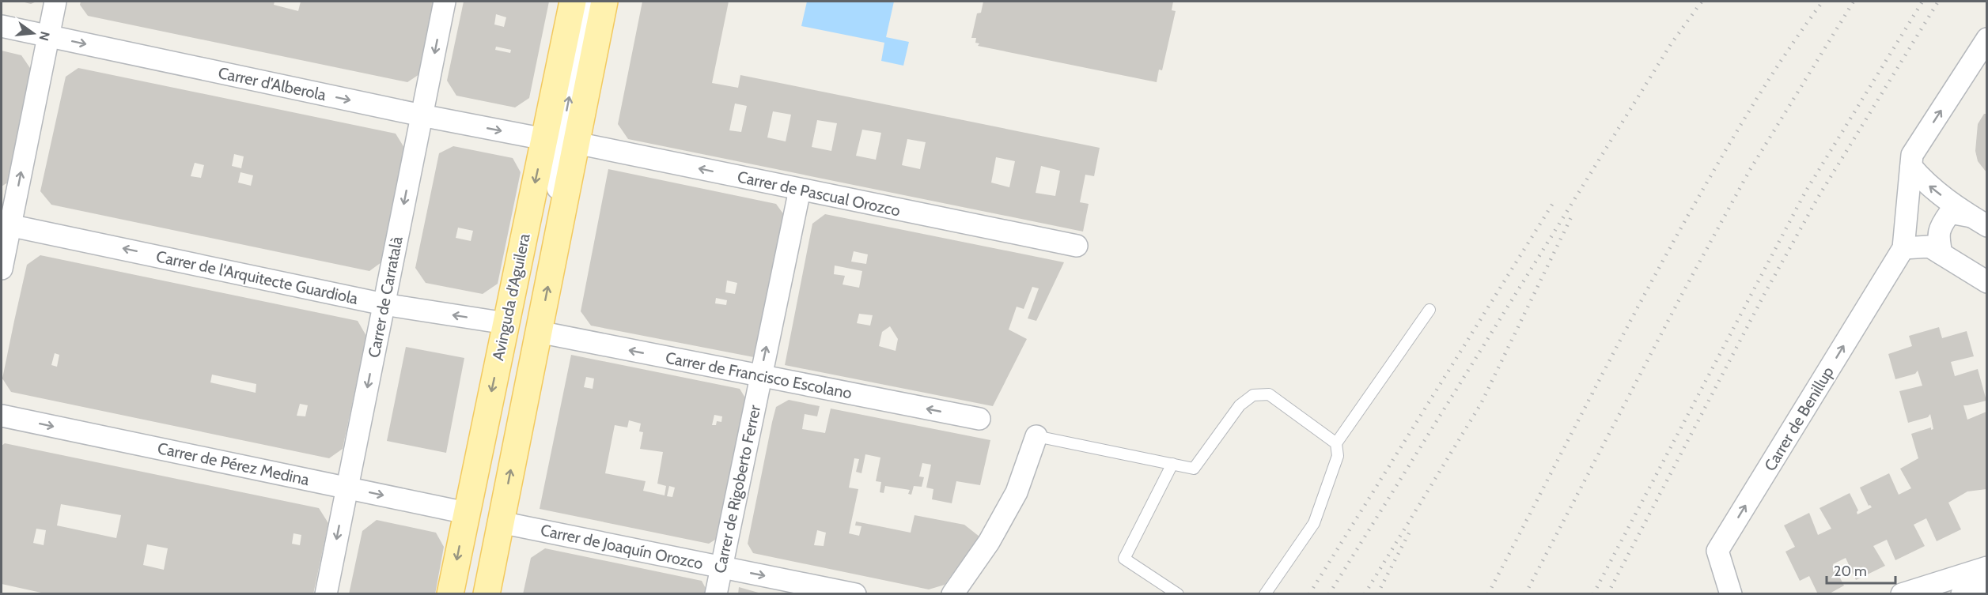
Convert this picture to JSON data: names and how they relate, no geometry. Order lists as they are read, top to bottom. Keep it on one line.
{"streets":{"main road":["Avinguda d'Aguilera"],"street":["Carrer d'Alberola","Carrer de Pascual Orozco","Carrer de l'Arquitecte Guardiola","Carrer de Carratalà","Carrer de Francisco Escolano","Carrer de Benillup","Carrer de Pérez Medina","Carrer de Rigoberto Ferrer","Carrer de Joaquín Orozco"]},"crossings":[["Carrer d'Alberola","Carrer de Pascual Orozco"],["Carrer d'Alberola","Carrer de Carratalà"],["Carrer d'Alberola","Avinguda d'Aguilera"],["Carrer de Pascual Orozco","Avinguda d'Aguilera"],["Carrer de Pascual Orozco","Carrer de Rigoberto Ferrer"],["Carrer de l'Arquitecte Guardiola","Carrer de Carratalà"],["Carrer de l'Arquitecte Guardiola","Avinguda d'Aguilera"],["Carrer de Carratalà","Carrer de Pérez Medina"],["Avinguda d'Aguilera","Carrer de Francisco Escolano"],["Avinguda d'Aguilera","Carrer de Pérez Medina"],["Avinguda d'Aguilera","Carrer de Joaquín Orozco"],["Carrer de Francisco Escolano","Carrer de Rigoberto Ferrer"],["Carrer de Rigoberto Ferrer","Carrer de Joaquín Orozco"]],"one_way":["Carrer d'Alberola","Carrer de Pascual Orozco","Carrer de l'Arquitecte Guardiola","Carrer de Carratalà","Carrer de Francisco Escolano","Carrer de Benillup","Carrer de Pérez Medina","Carrer de Rigoberto Ferrer","Carrer de Joaquín Orozco"],"scale_bar":"20 m","north":"right"}
